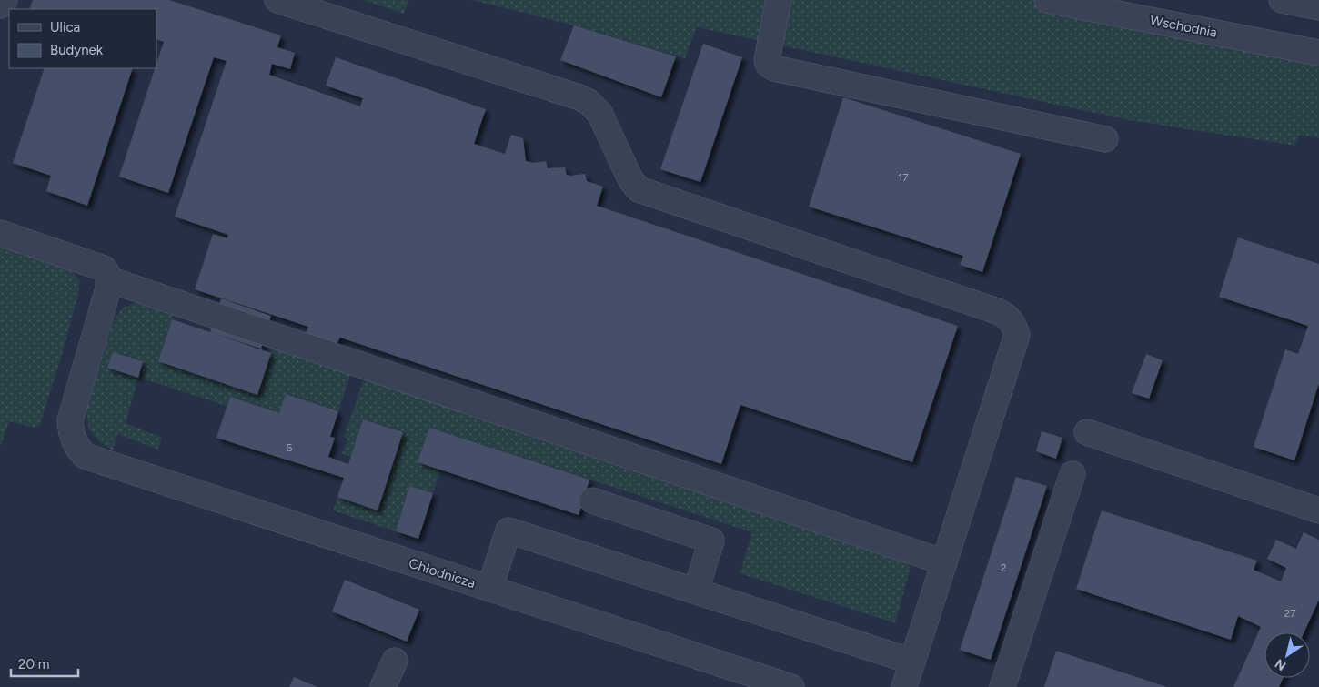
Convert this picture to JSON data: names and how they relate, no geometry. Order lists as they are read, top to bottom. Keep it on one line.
{"streets":{"street":["Wschodnia","Chłodnicza"]},"house_numbers":["17","6","2","27"],"legend":["Ulica","Budynek"],"scale_bar":"20 m","north":"bottom left"}
